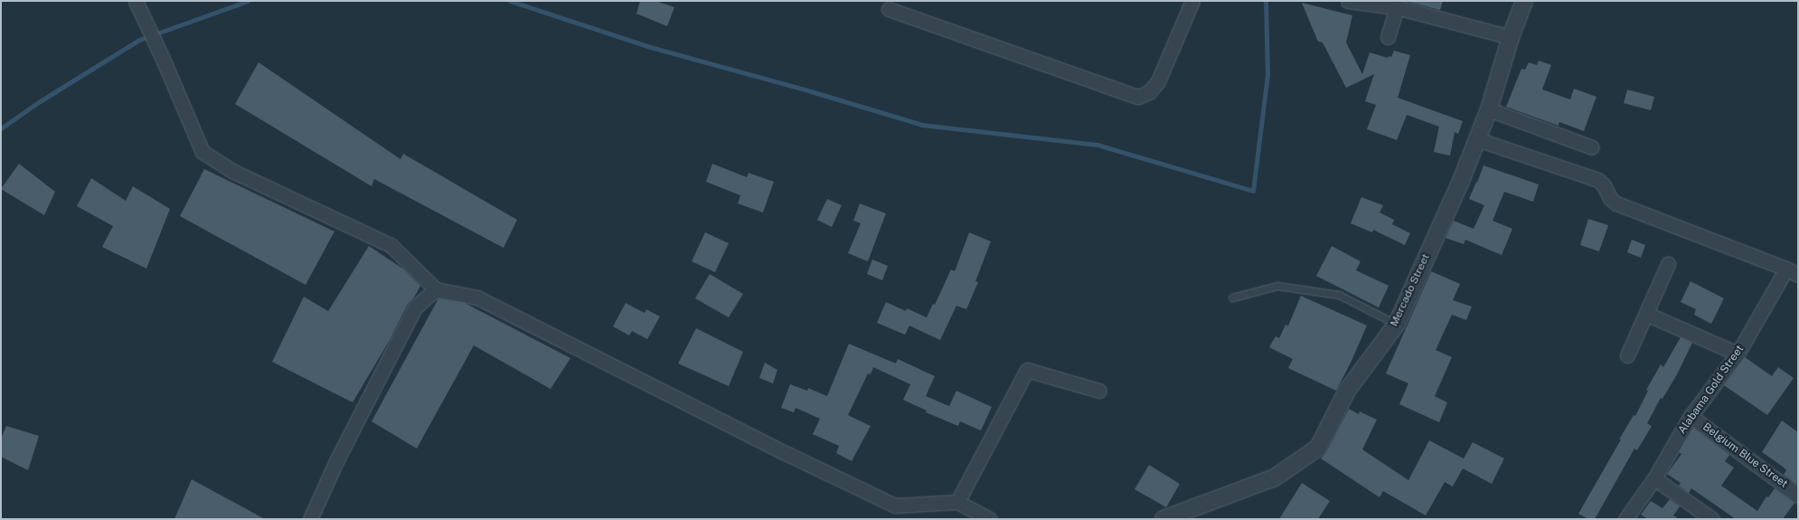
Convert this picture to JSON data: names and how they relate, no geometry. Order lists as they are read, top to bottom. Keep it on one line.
{"streets":{"street":["Mercado Street","Alabama Gold Street","Belgium Blue Street"]},"crossings":[["Alabama Gold Street","Belgium Blue Street"]]}
